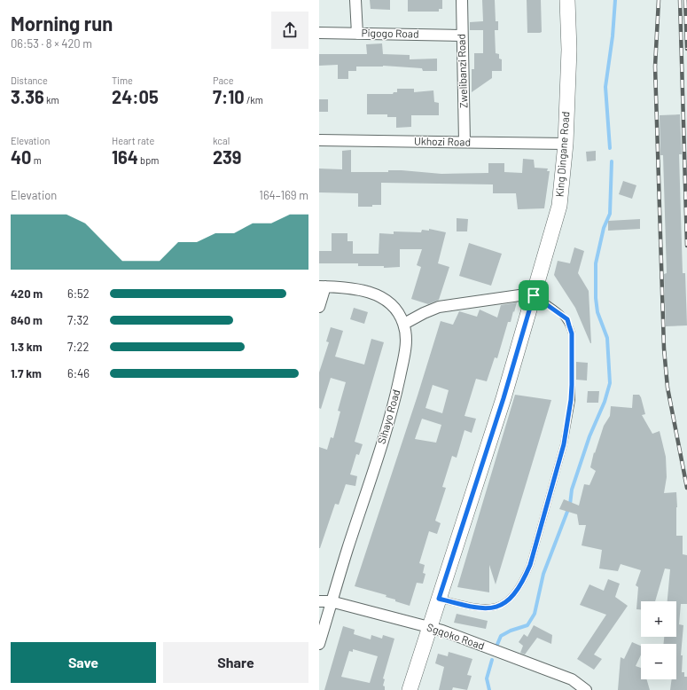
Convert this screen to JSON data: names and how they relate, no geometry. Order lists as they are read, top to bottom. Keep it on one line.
{"streets":{"street":["Pigogo Road","Zwelibanzi Road","Ukhozi Road","King Dingane Road","Sihayo Road","Sgqoko Road"]},"crossings":[["Pigogo Road","Zwelibanzi Road"],["Zwelibanzi Road","Ukhozi Road"],["Ukhozi Road","King Dingane Road"],["King Dingane Road","Sgqoko Road"],["Sihayo Road","Sgqoko Road"]],"page":{"heading":["Morning run","06:53 · 8 × 420 m"],"stats":[["Distance","3.36 km"],["Time","24:05"],["Pace","7:10 /km"],["Elevation","40 m"],["Heart rate","164 bpm"],["kcal","239"]],"chart":["Elevation","164–169 m"],"list":[{"name":"420 m","note":"6:52"},{"name":"840 m","note":"7:32"},{"name":"1.3 km","note":"7:22"},{"name":"1.7 km","note":"6:46"}],"map_buttons":["+","−"],"buttons":["Save","Share"]}}
